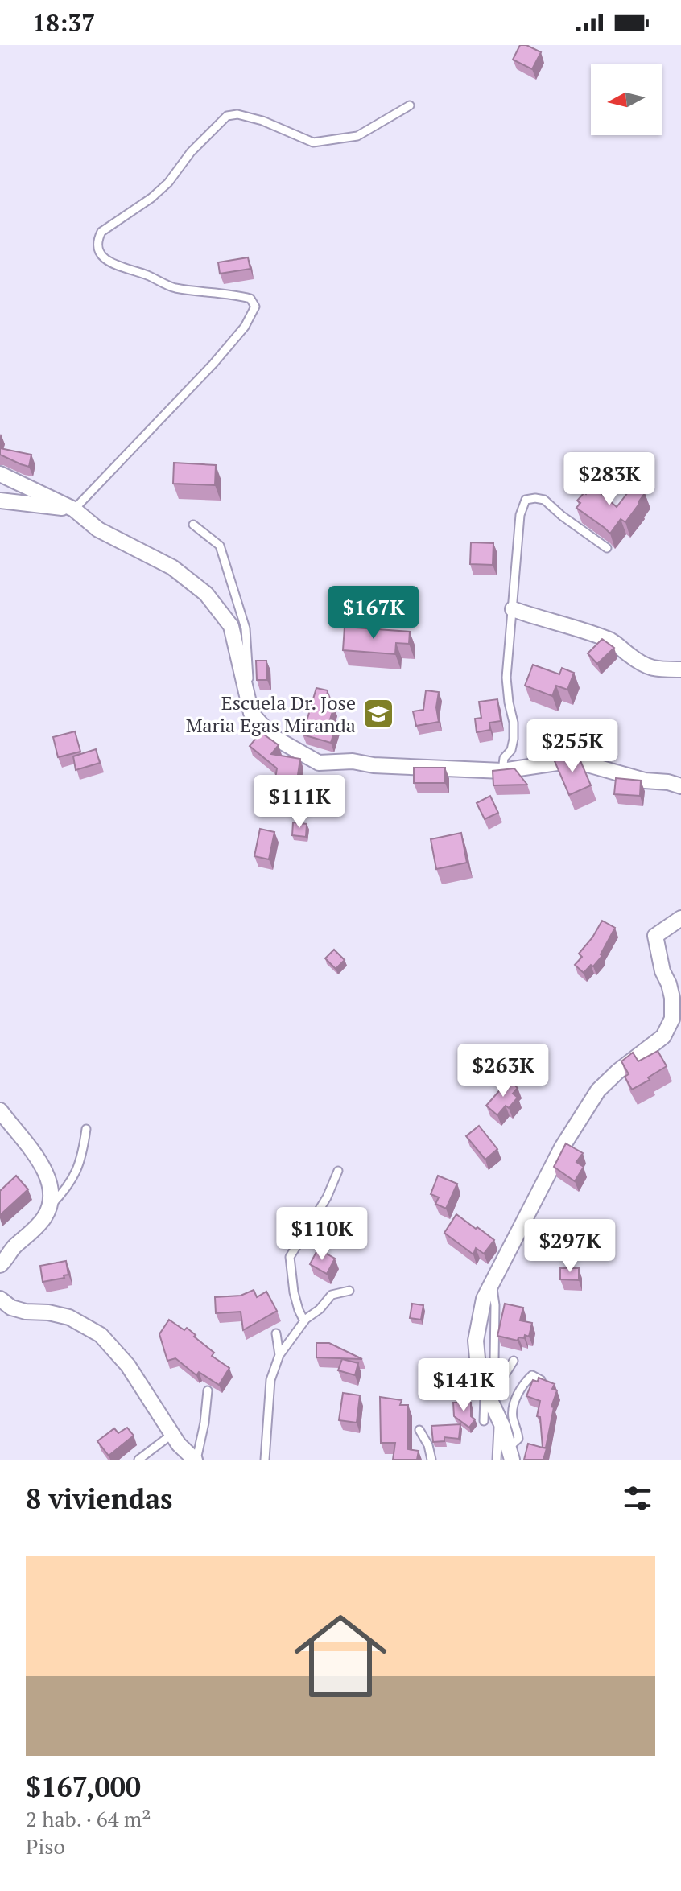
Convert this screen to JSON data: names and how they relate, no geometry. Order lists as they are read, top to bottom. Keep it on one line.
{"places":{"school or university":["Escuela Dr. Jose Maria Egas Miranda"]},"north":"left","page":{"status":"18:37","price":["$283K","$167K","$255K","$111K","$263K","$110K","$297K","$141K"],"heading":"8 viviendas","list":[{"name":"$167,000","note":"2 hab. · 64 m² · Piso"}]}}
